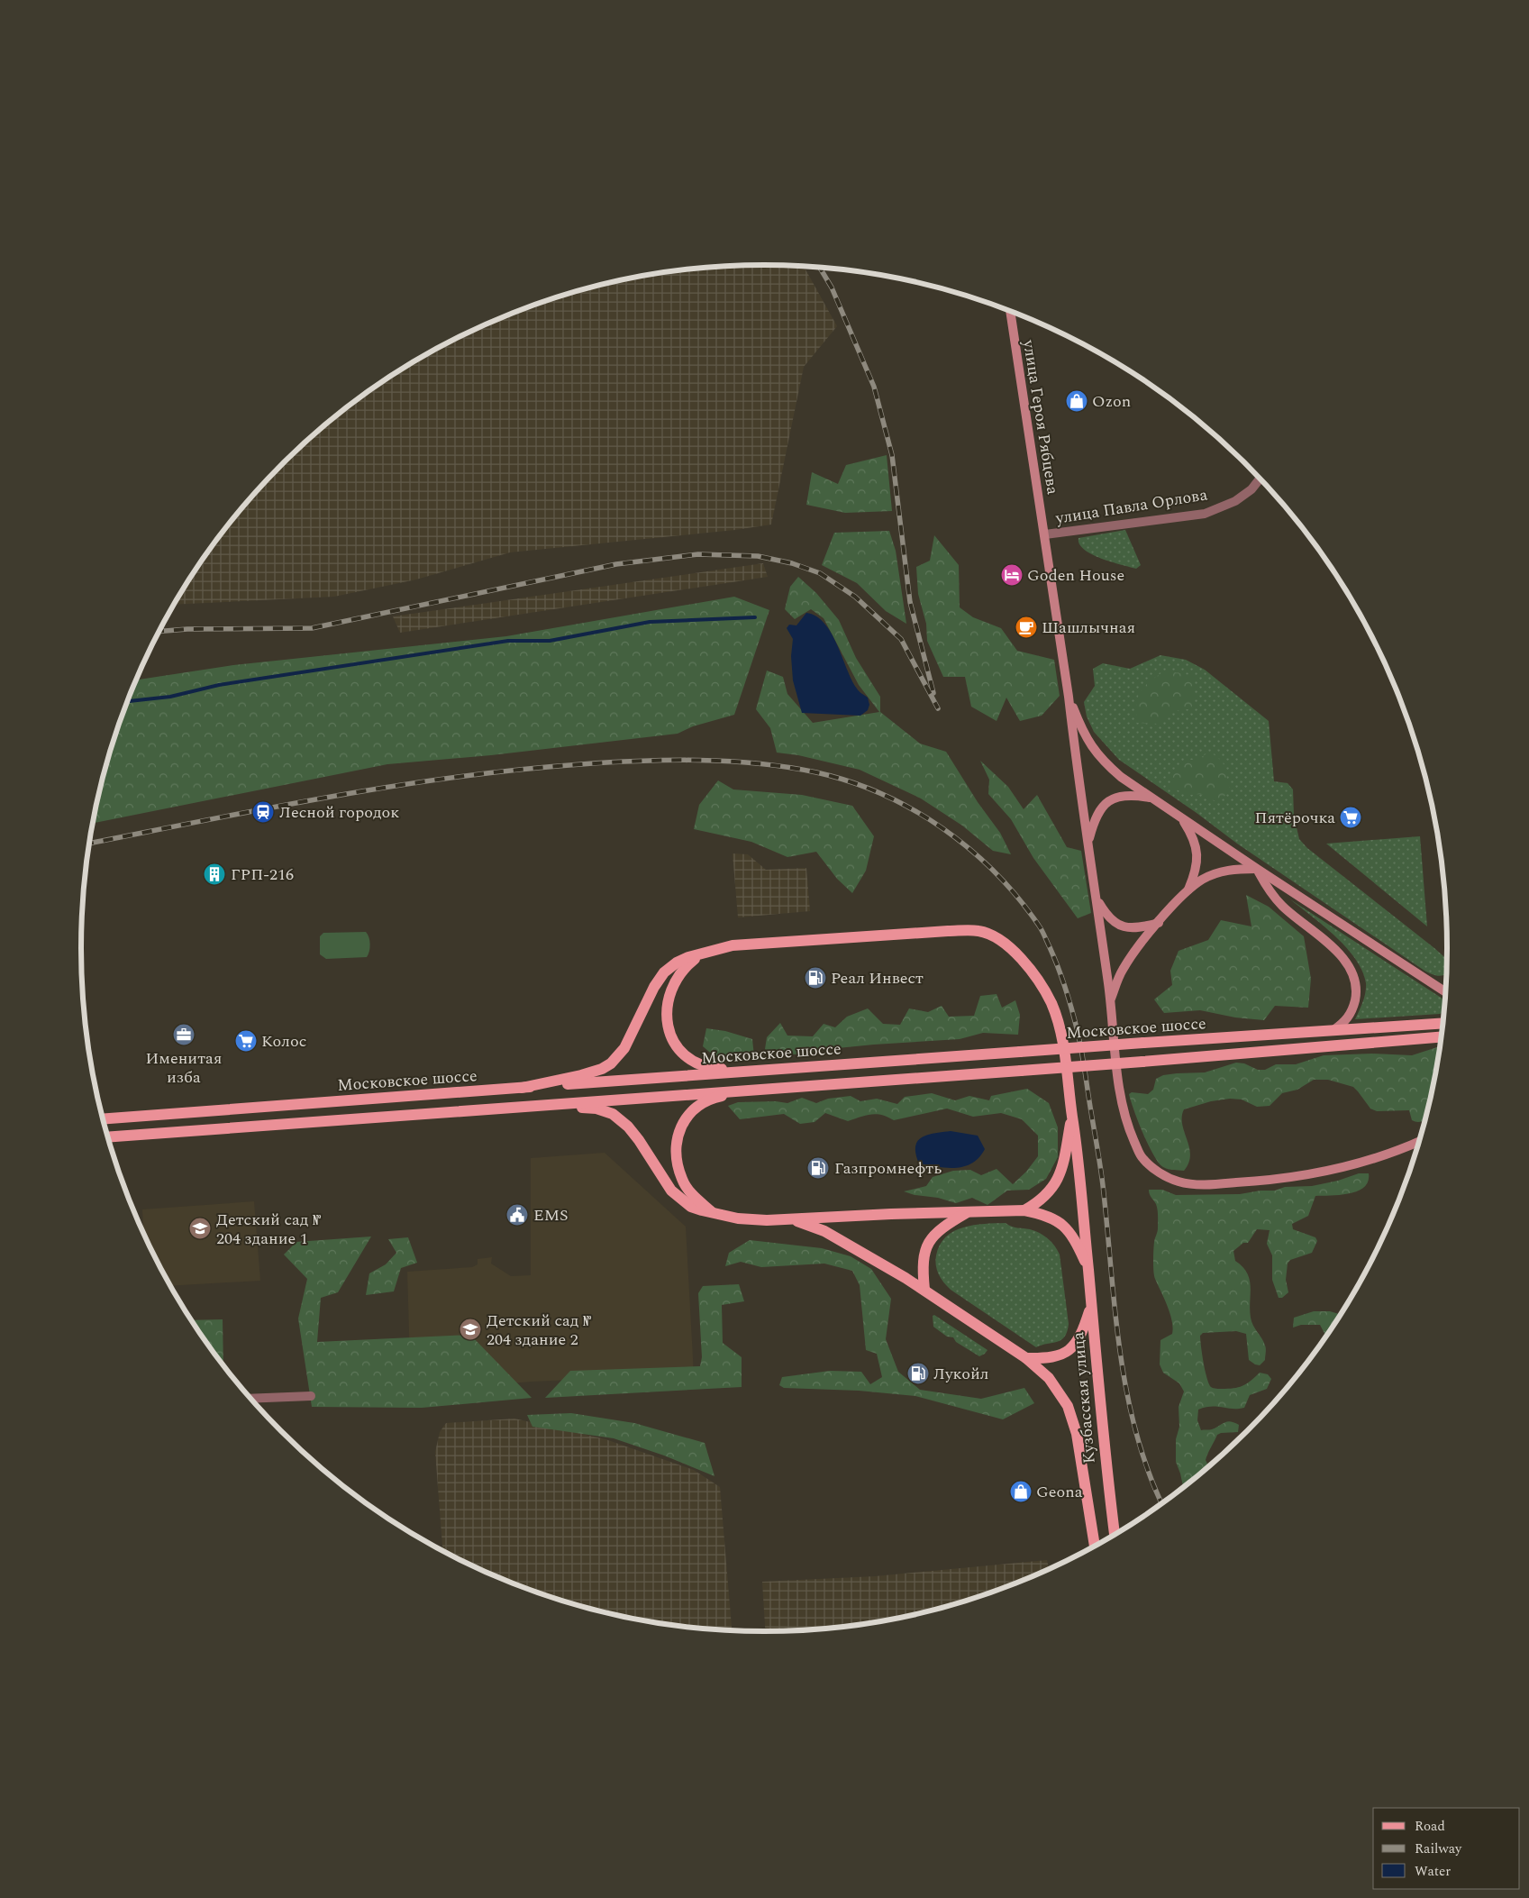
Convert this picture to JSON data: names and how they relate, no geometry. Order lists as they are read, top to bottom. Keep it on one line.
{"streets":{"main road":["улица Героя Рябцева","Московское шоссе","Кузбасская улица"],"street":["улица Павла Орлова"]},"crossings":[["улица Героя Рябцева","улица Павла Орлова"]],"places":{"shop":["Ozon","Geona"],"hotel":["Goden House"],"cafe":["Шашлычная"],"station":["Лесной городок"],"supermarket":["Пятёрочка","Колос"],"building":["ГРП-216"],"fuel station":["Реал Инвест","Газпромнефть","Лукойл"],"office":["Именитая изба"],"public building":["EMS"],"school or university":["Детский сад № 204 здание 1","Детский сад № 204 здание 2"]},"legend":["Road","Railway","Water"]}
